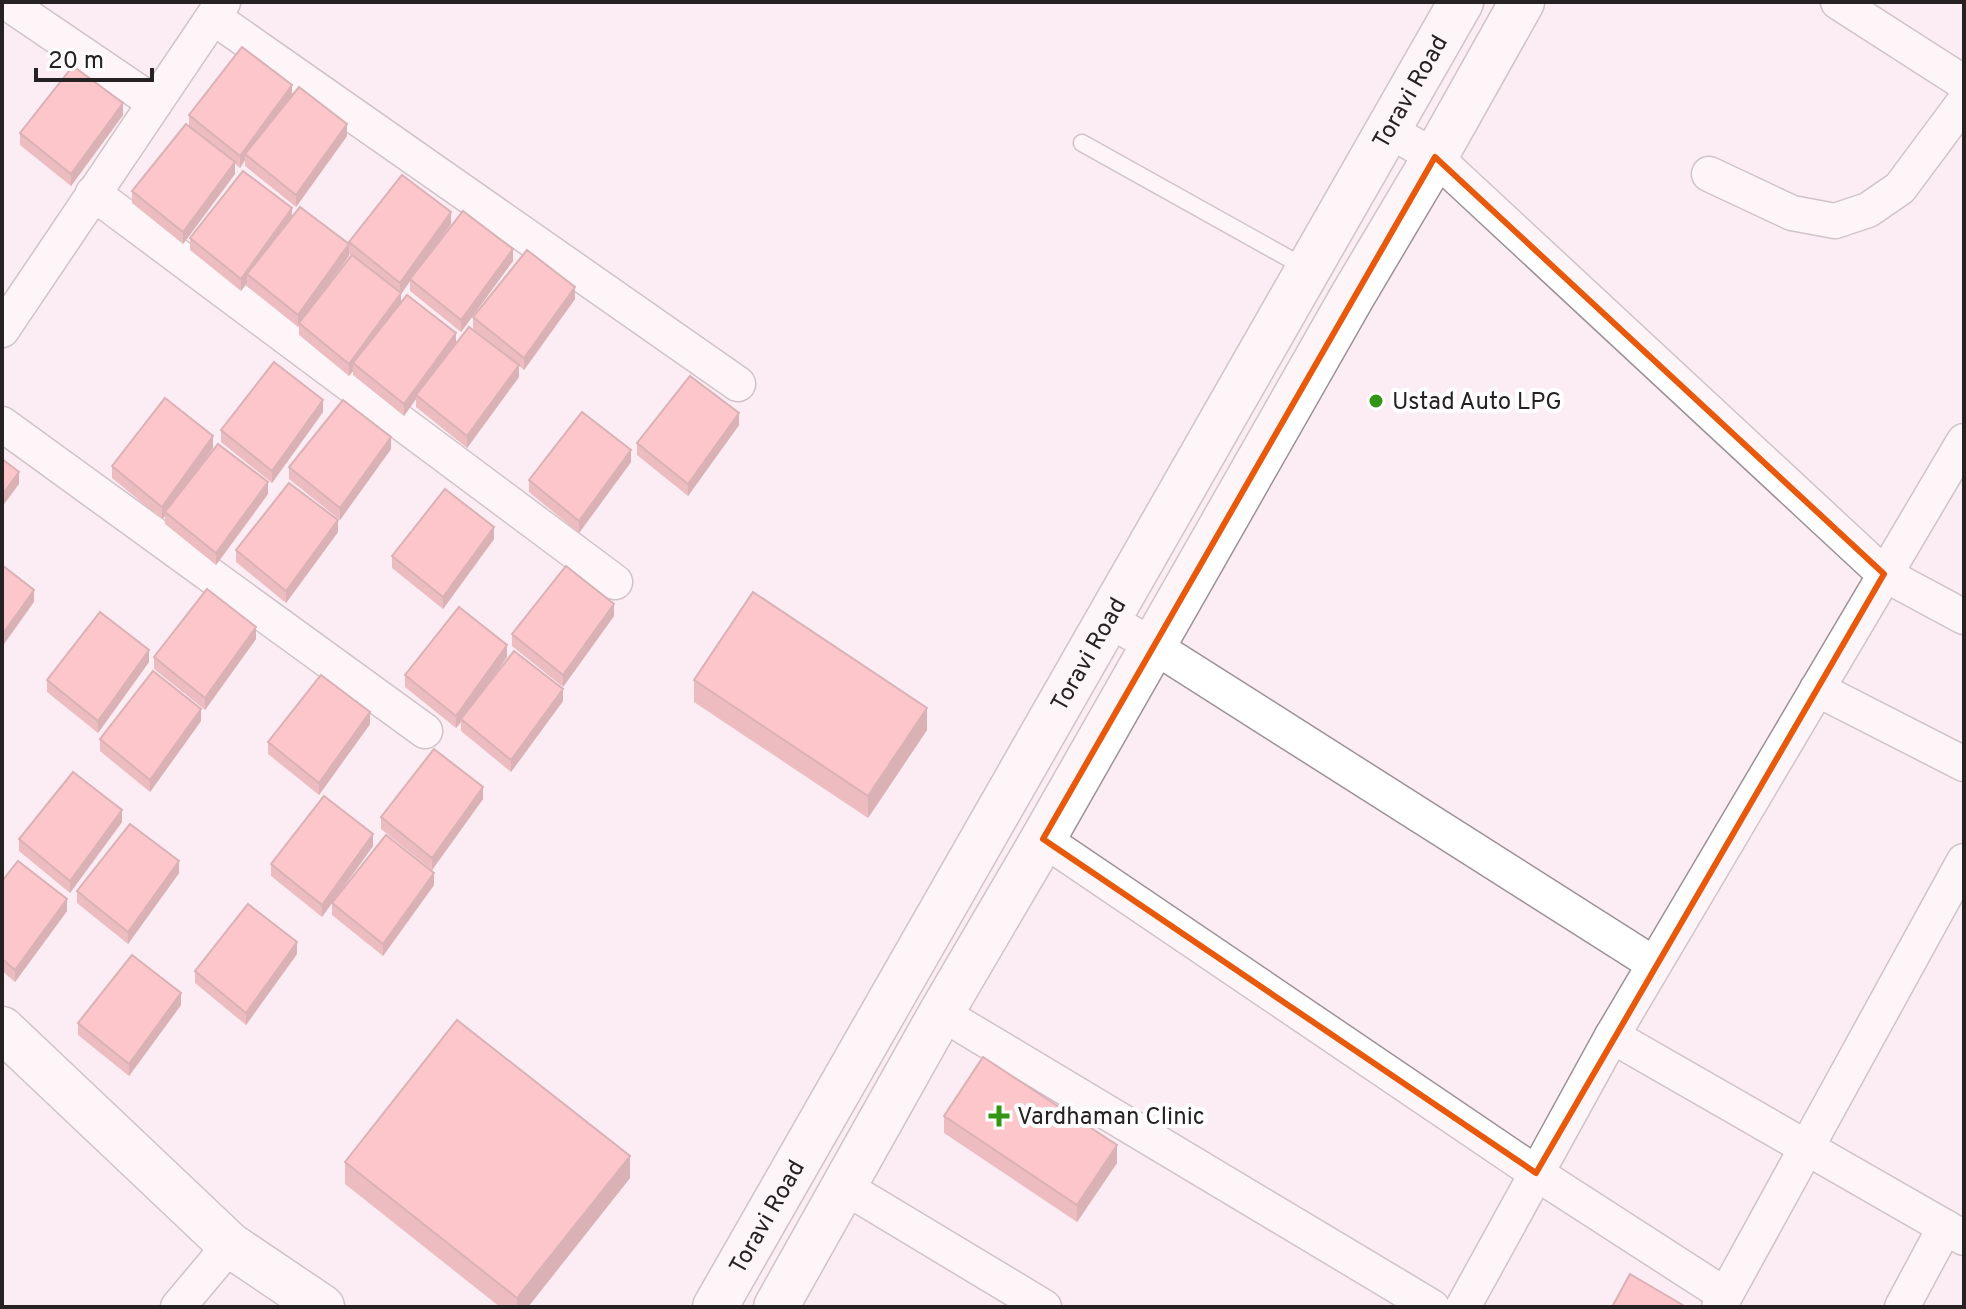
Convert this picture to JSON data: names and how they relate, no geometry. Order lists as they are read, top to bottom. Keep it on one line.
{"streets":{"main road":["Toravi Road"]},"places":{"other":["Ustad Auto LPG"],"health":["Vardhaman Clinic"]},"scale_bar":"20 m"}
